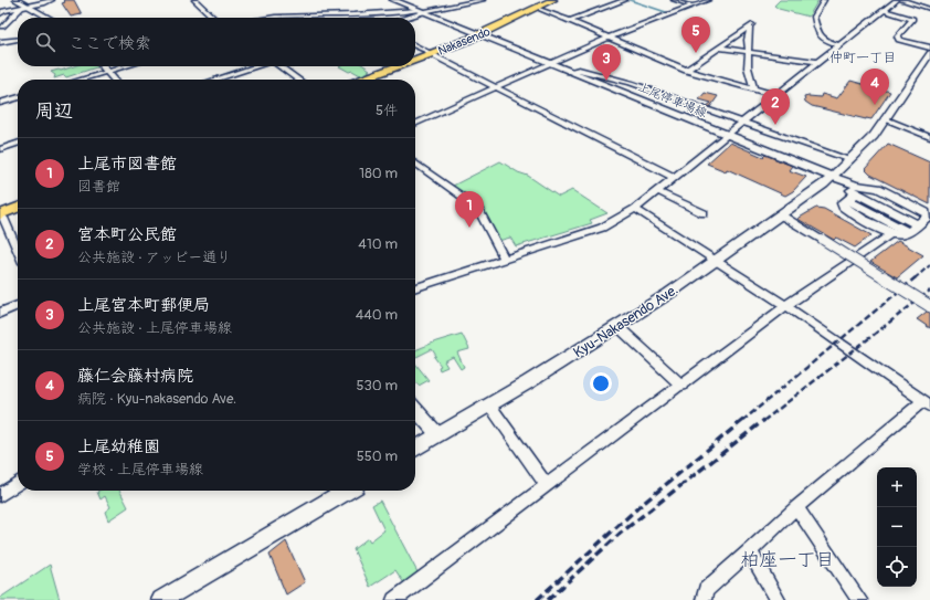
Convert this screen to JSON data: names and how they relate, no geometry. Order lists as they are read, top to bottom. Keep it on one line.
{"streets":{"highway":["Nakasendo"],"main road":["上尾停車場線","Kyu-Nakasendo Ave."]},"crossings":[["Nakasendo","上尾停車場線"],["上尾停車場線","Kyu-Nakasendo Ave."]],"districts":["仲町一丁目","柏座一丁目"],"page":{"pins":["5","3","4","2","1"],"search":"ここで検索","heading":["周辺","5件"],"list":[{"mark":"1","name":"上尾市図書館","note":"図書館","value":"180 m"},{"mark":"2","name":"宮本町公民館","note":"公共施設 · アッピー通り","value":"410 m"},{"mark":"3","name":"上尾宮本町郵便局","note":"公共施設 · 上尾停車場線","value":"440 m"},{"mark":"4","name":"藤仁会藤村病院","note":"病院 · Kyu-nakasendo Ave.","value":"530 m"},{"mark":"5","name":"上尾幼稚園","note":"学校 · 上尾停車場線","value":"550 m"}],"map_buttons":["+","−"]}}
